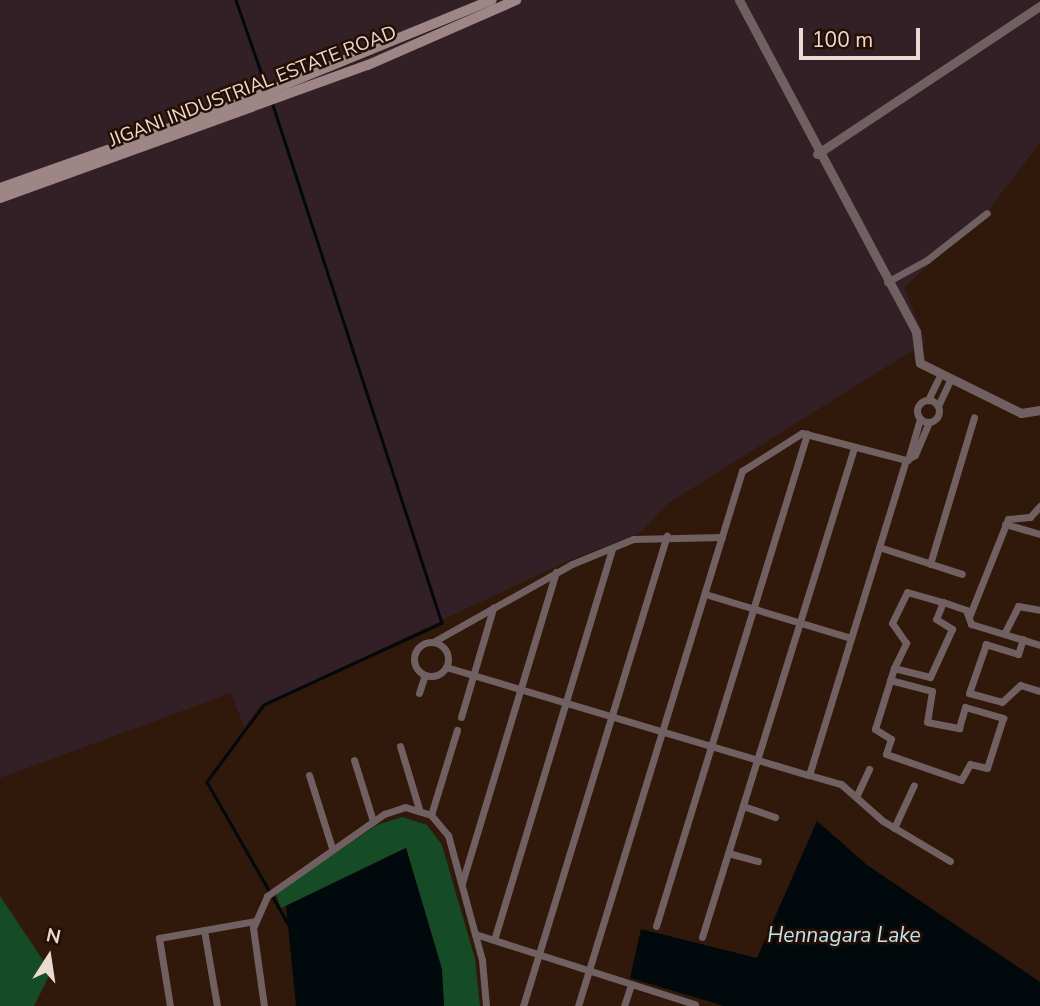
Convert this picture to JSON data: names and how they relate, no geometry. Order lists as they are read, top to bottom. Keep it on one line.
{"streets":{"main road":["JIGANI INDUSTRIAL ESTATE ROAD"]},"water":["Hennagara Lake"],"scale_bar":"100 m","north":"top"}
